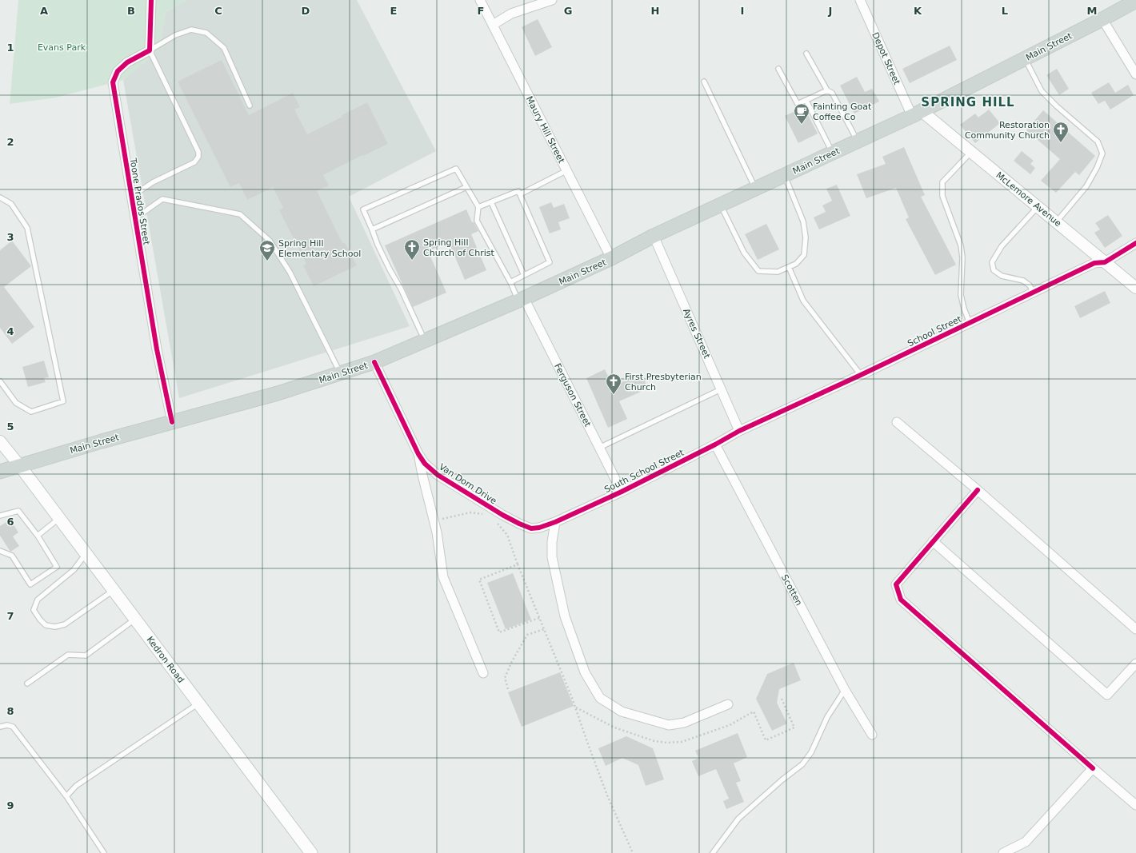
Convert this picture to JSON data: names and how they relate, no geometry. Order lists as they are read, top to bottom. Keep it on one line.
{"streets":{"main road":["Main Street","Kedron Road"],"street":["Depot Street","Maury Hill Street","McLemore Avenue","Toone Prados Street","School Street","Ayres Street","Ferguson Street","South School Street","Van Dorn Drive","Scotten"]},"crossings":[["Main Street","Depot Street"],["Main Street","Maury Hill Street"],["Main Street","McLemore Avenue"],["Main Street","Toone Prados Street"],["Main Street","Ayres Street"],["Main Street","Ferguson Street"],["Main Street","Van Dorn Drive"],["Main Street","Kedron Road"],["Depot Street","McLemore Avenue"],["McLemore Avenue","School Street"],["School Street","Ayres Street"],["School Street","South School Street"],["Ayres Street","South School Street"],["Ferguson Street","South School Street"],["South School Street","Van Dorn Drive"],["South School Street","Scotten"]],"districts":["SPRING HILL"],"parks":["Evans Park"],"places":{"cafe":["Fainting Goat Coffee Co"],"church":["Restoration Community Church","Spring Hill Church of Christ","First Presbyterian Church"],"school or university":["Spring Hill Elementary School"]},"grid":{"columns":["A","B","C","D","E","F","G","H","I","J","K","L","M"],"rows":["1","2","3","4","5","6","7","8","9"]}}
